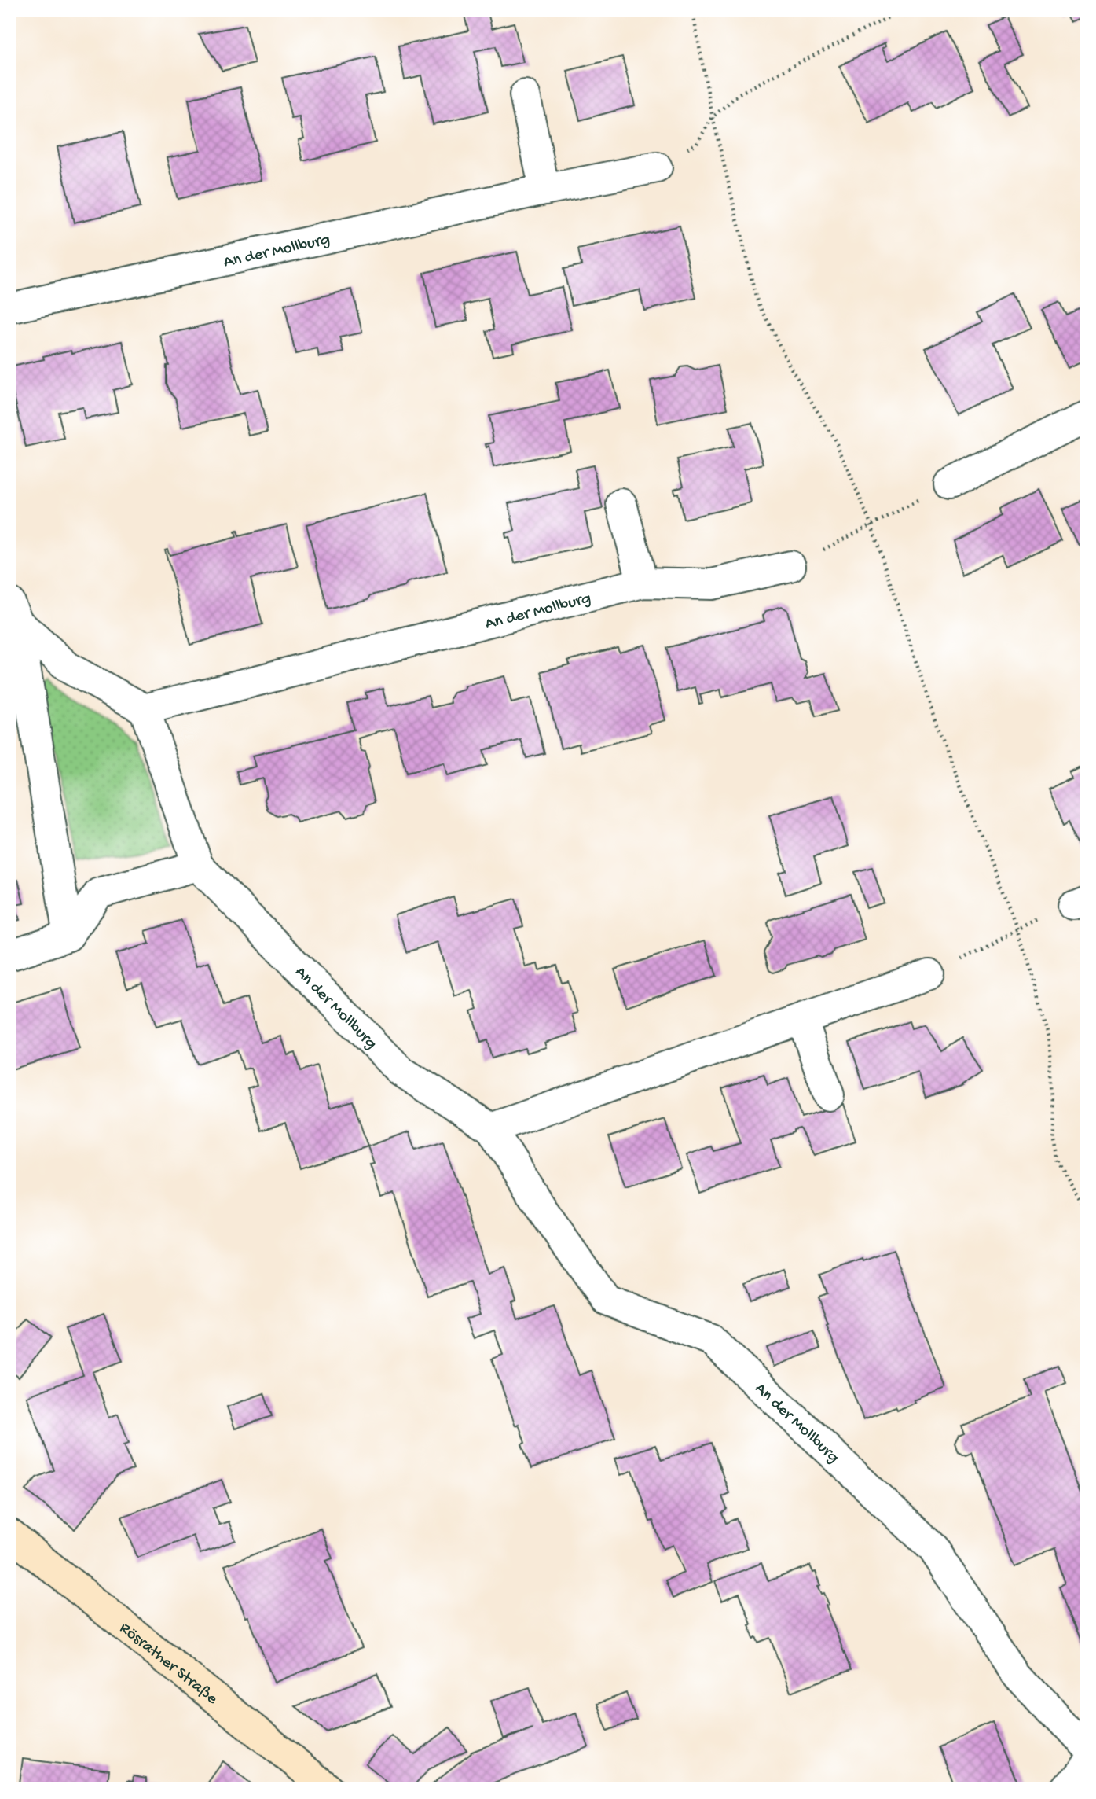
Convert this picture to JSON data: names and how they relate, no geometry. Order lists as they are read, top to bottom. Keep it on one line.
{"streets":{"main road":["Rösrather Straße"],"street":["An der Mollburg"]}}
